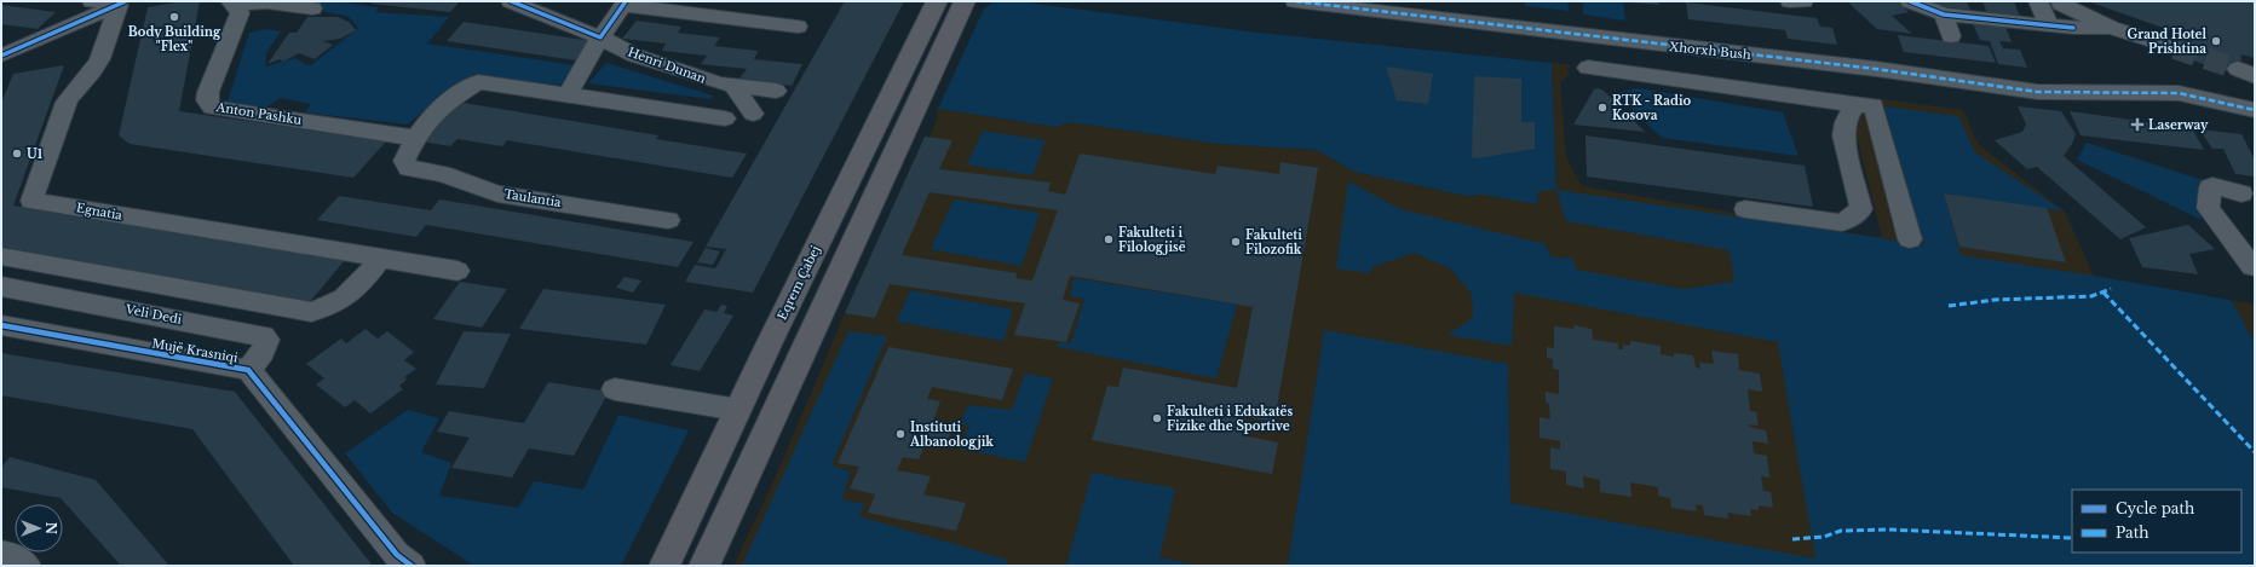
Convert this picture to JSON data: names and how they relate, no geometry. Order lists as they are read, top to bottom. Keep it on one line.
{"streets":{"main road":["Eqrem Çabej"],"street":["Xhorxh Bush","Henri Dunan","Anton Pashku","Taulantia","Egnatia","Veli Dedi","Mujë Krasniqi"]},"crossings":[["Anton Pashku","Taulantia"],["Veli Dedi","Mujë Krasniqi"]],"places":{"other":["Body Building \"Flex\"","Grand Hotel Prishtina","RTK - Radio Kosova","U1","Fakulteti i Filologjisë","Fakulteti Filozofik","Fakulteti i Edukatës Fizike dhe Sportive","Instituti Albanologjik"],"health":["Laserway"]},"legend":["Cycle path","Path"],"north":"right"}
